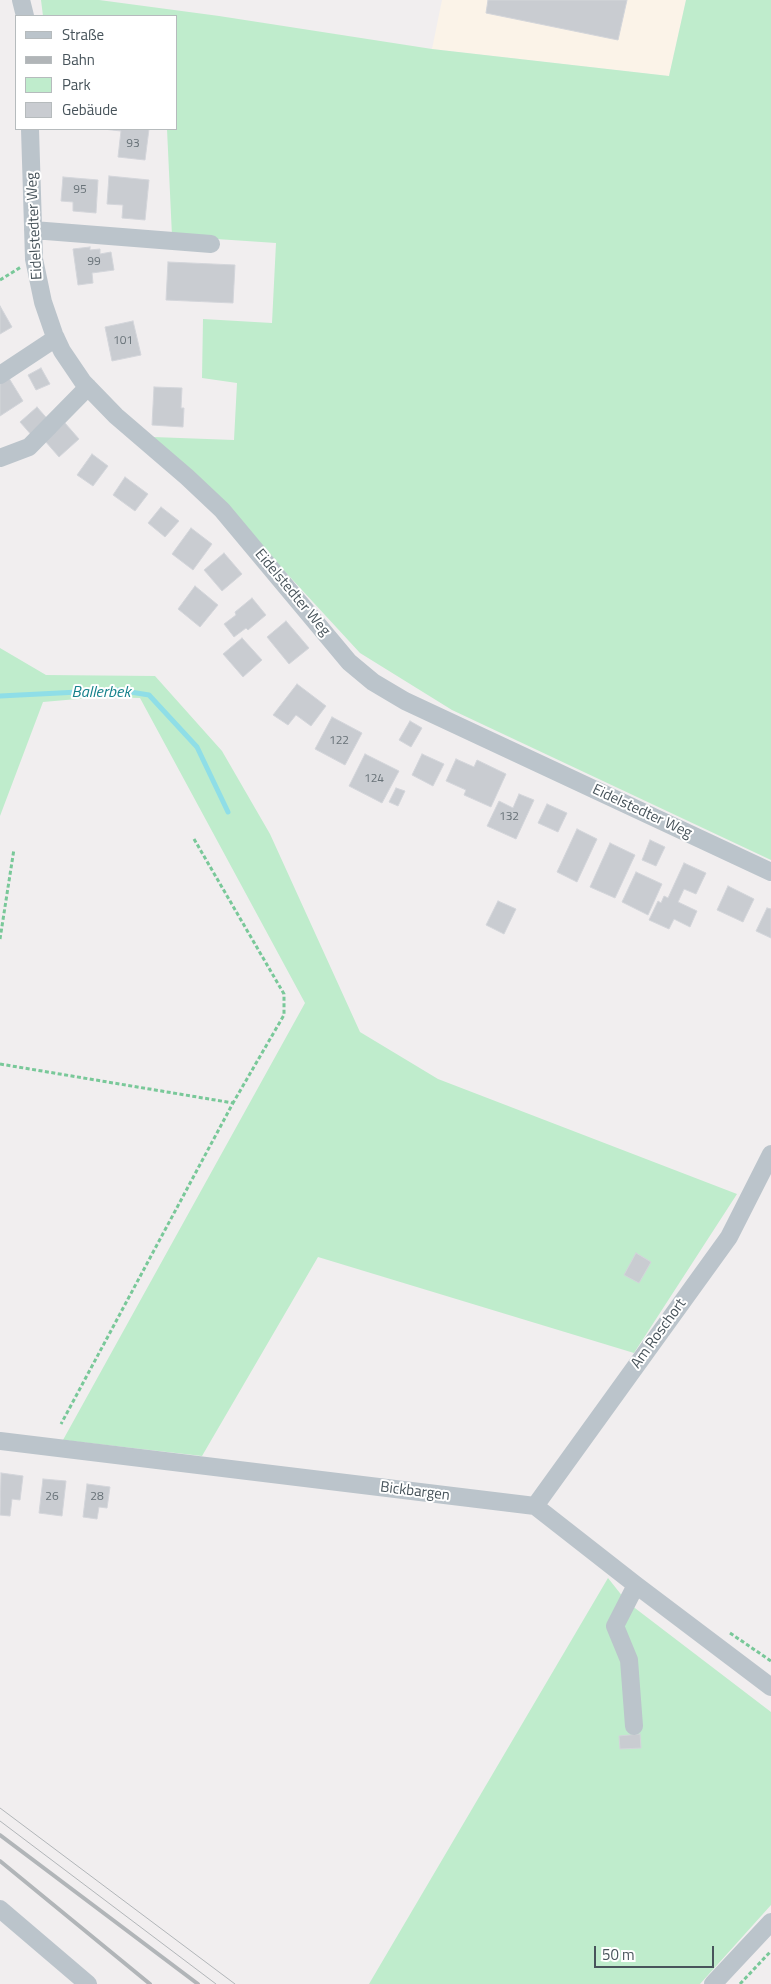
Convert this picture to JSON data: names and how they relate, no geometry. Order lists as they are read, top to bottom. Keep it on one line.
{"streets":{"street":["Eidelstedter Weg","Am Roschort","Bickbargen"]},"crossings":[["Am Roschort","Bickbargen"]],"water":["Ballerbek"],"house_numbers":["93","95","99","101","122","124","132","26","28"],"legend":["Straße","Bahn","Park","Gebäude"],"scale_bar":"50 m"}
